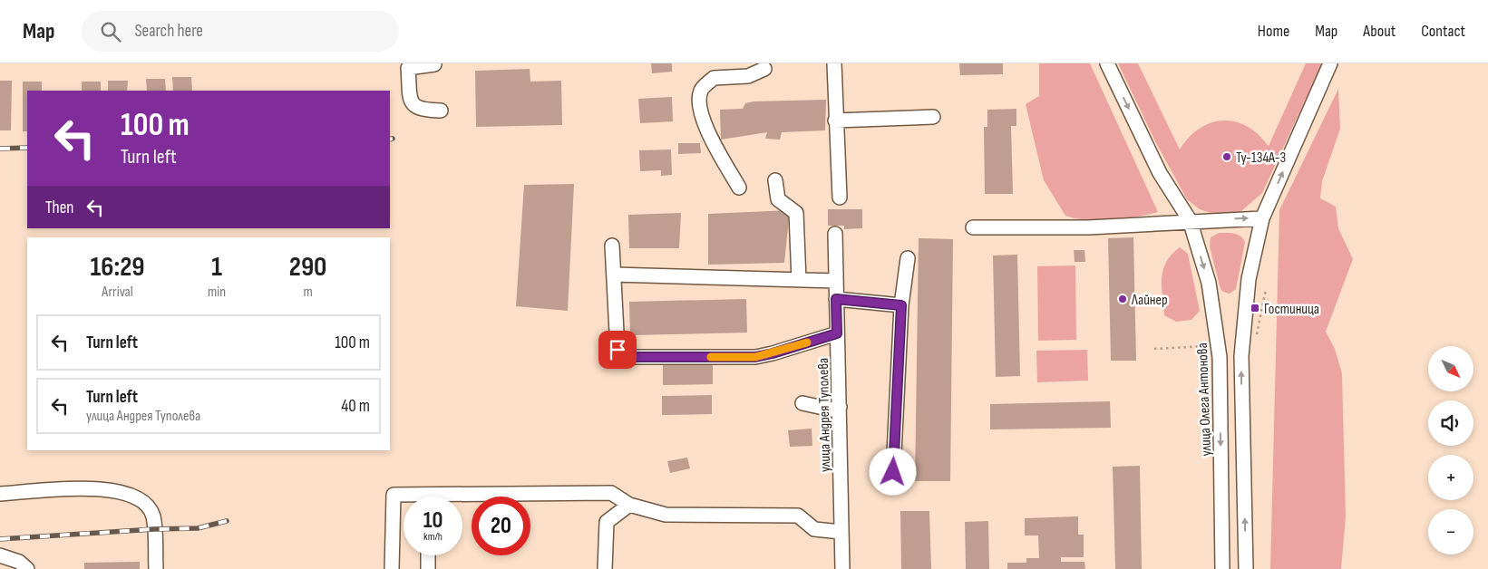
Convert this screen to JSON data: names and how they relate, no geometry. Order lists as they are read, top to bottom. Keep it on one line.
{"streets":{"street":["улица Олега Антонова","улица Андрея Туполева"]},"places":{"other":["Ту-134А-3","Лайнер"],"transit":["Гостиница"]},"north":"bottom right","page":{"header":"Map","search":"Search here","nav":["Home","Map","About","Contact"],"turn":["100 m","Turn left"],"then":"Then","eta":["16:29","Arrival","1","min","290","m"],"list":[{"name":"Turn left","value":"100 m"},{"name":"Turn left","note":"улица Андрея Туполева","value":"40 m"}],"map_buttons":["+","−"],"speed":"10 km/h","limit":"20"}}
